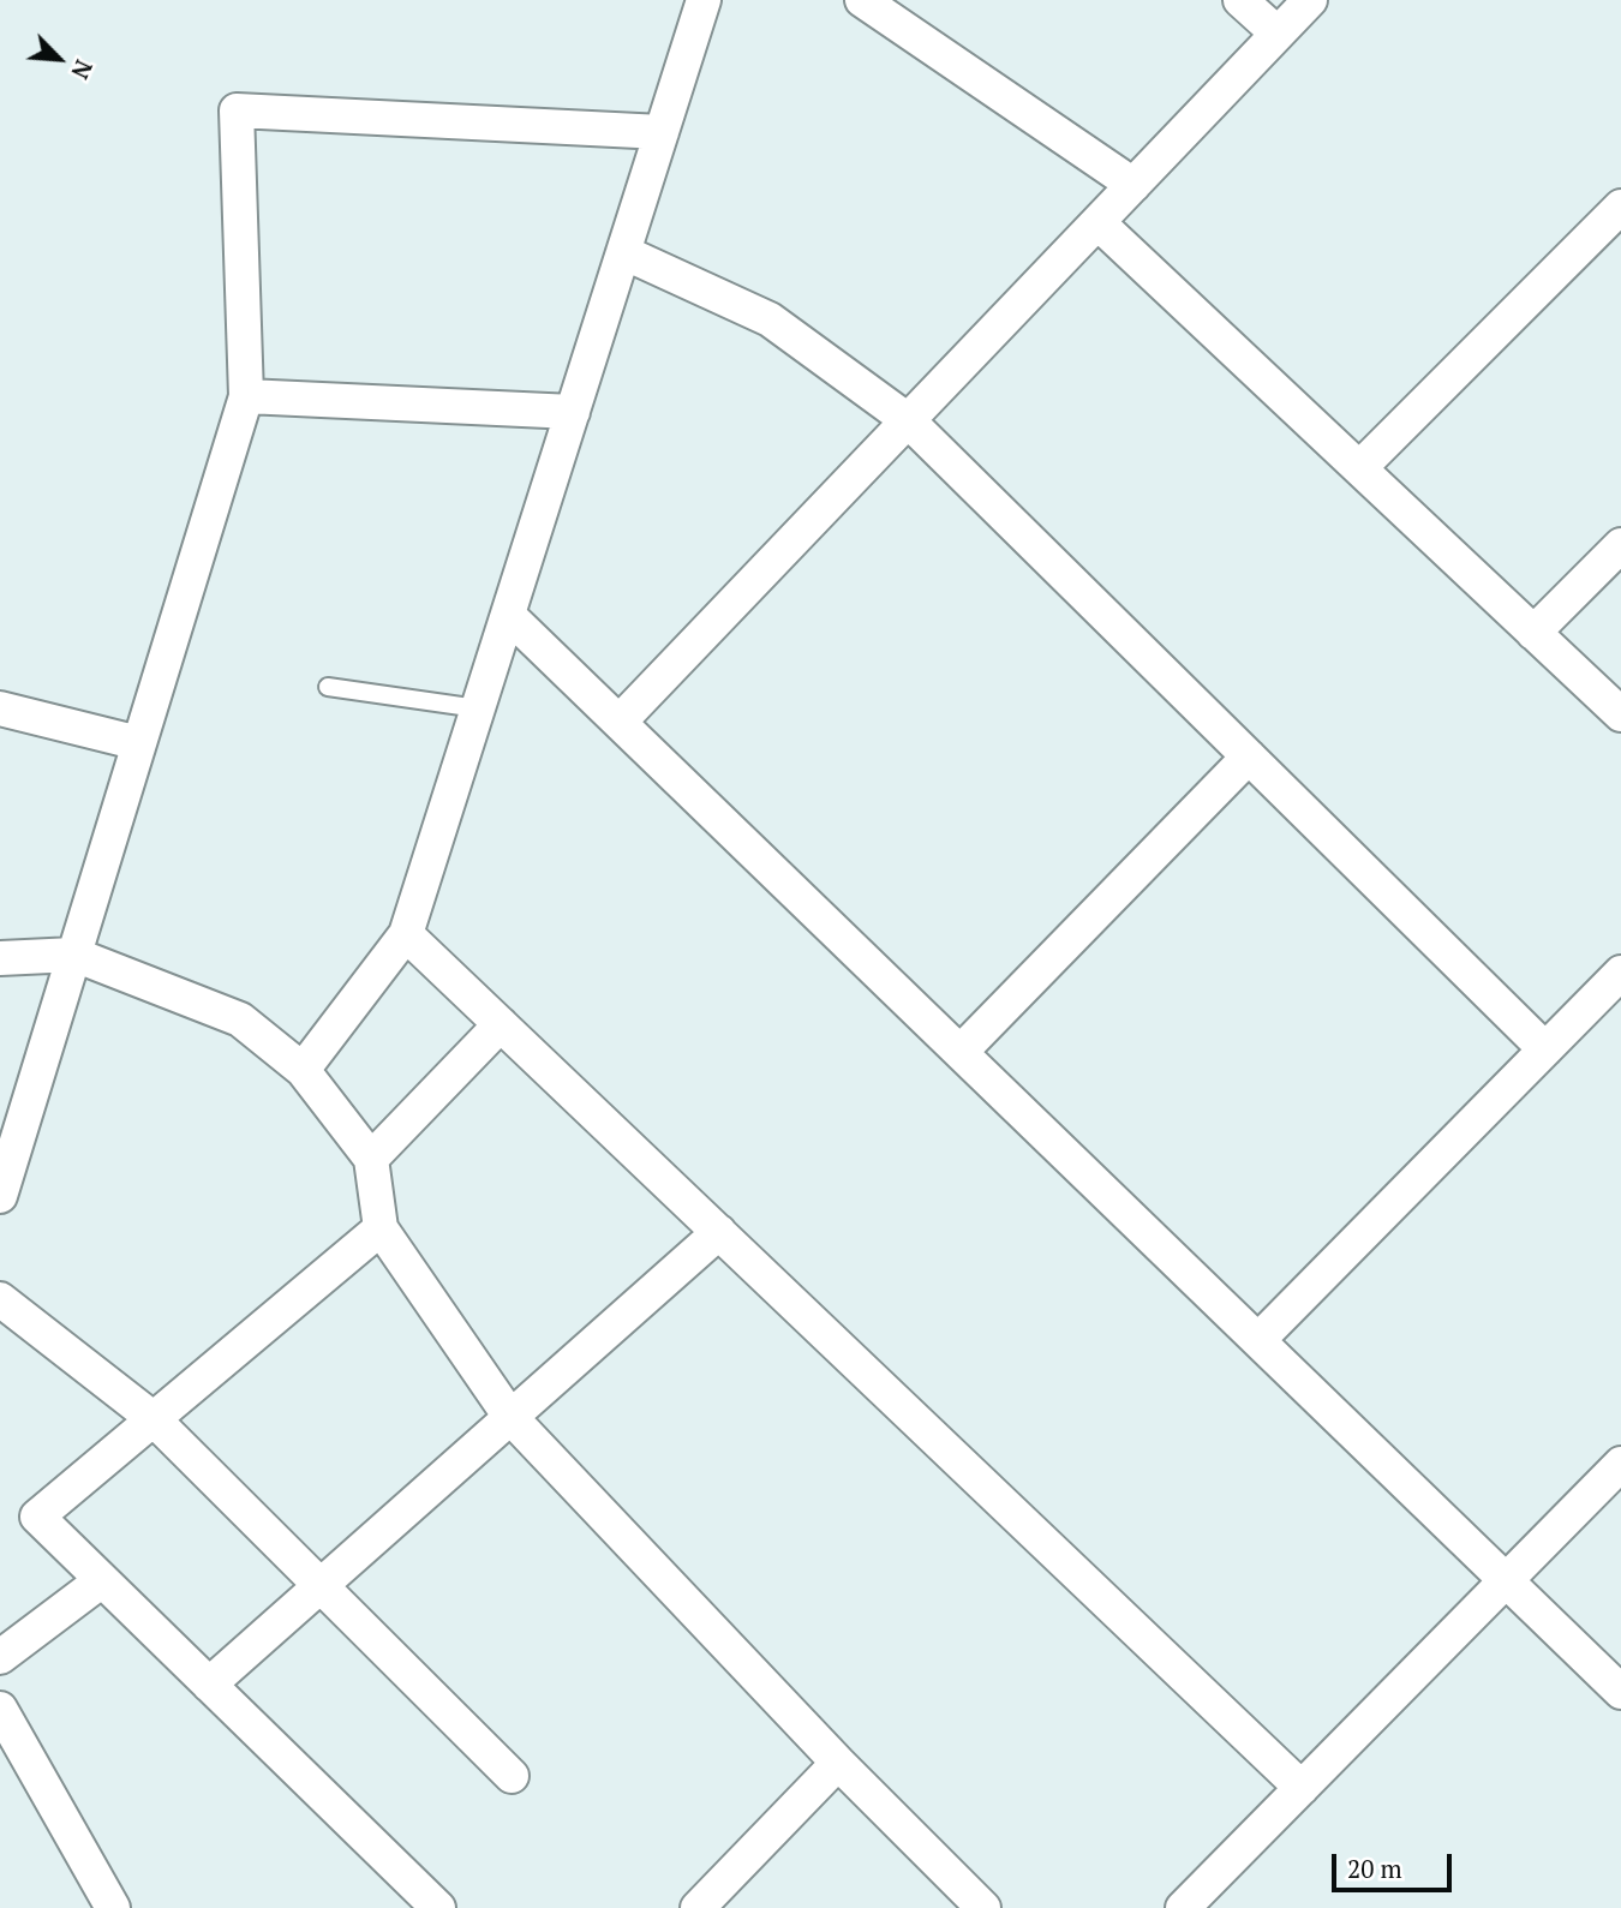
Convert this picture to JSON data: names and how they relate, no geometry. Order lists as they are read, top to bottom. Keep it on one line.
{"scale_bar":"20 m","north":"bottom right"}
